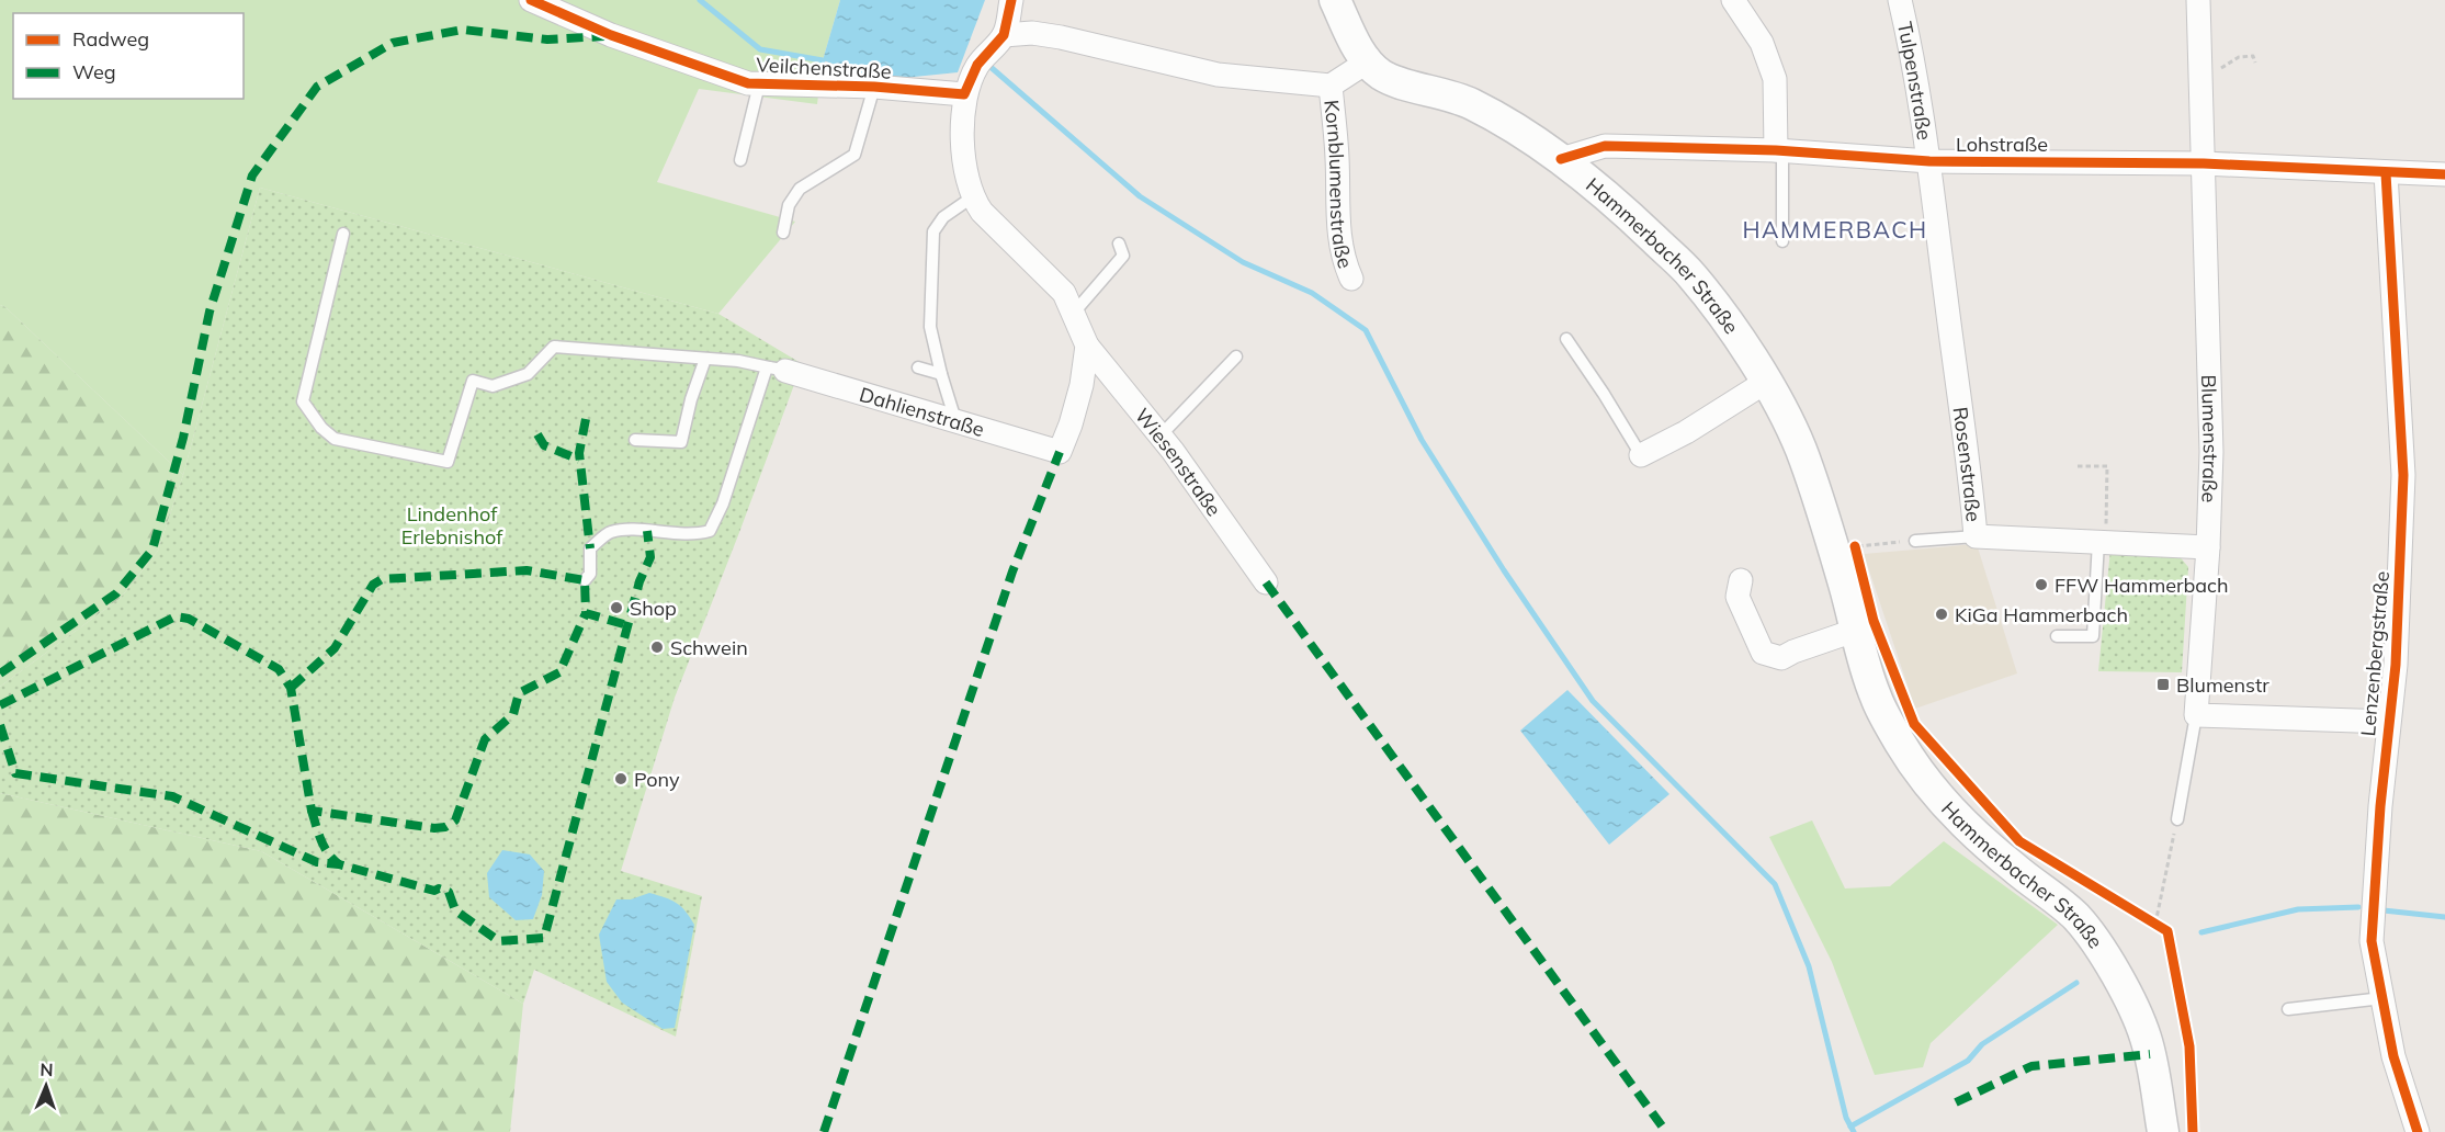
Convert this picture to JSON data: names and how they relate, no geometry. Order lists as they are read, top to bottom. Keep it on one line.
{"streets":{"main road":["Hammerbacher Straße"],"street":["Veilchenstraße","Tulpenstraße","Lohstraße","Kornblumenstraße","Dahlienstraße","Blumenstraße","Wiesenstraße","Rosenstraße","Lenzenbergstraße"]},"crossings":[["Tulpenstraße","Lohstraße"],["Tulpenstraße","Rosenstraße"],["Lohstraße","Hammerbacher Straße"],["Lohstraße","Blumenstraße"],["Lohstraße","Rosenstraße"],["Lohstraße","Lenzenbergstraße"],["Dahlienstraße","Wiesenstraße"],["Blumenstraße","Rosenstraße"]],"districts":["HAMMERBACH"],"parks":["Lindenhof Erlebnishof"],"places":{"other":["FFW Hammerbach","Shop","KiGa Hammerbach","Schwein","Pony"],"transit":["Blumenstr"]},"legend":["Radweg","Weg"],"north":"top"}
